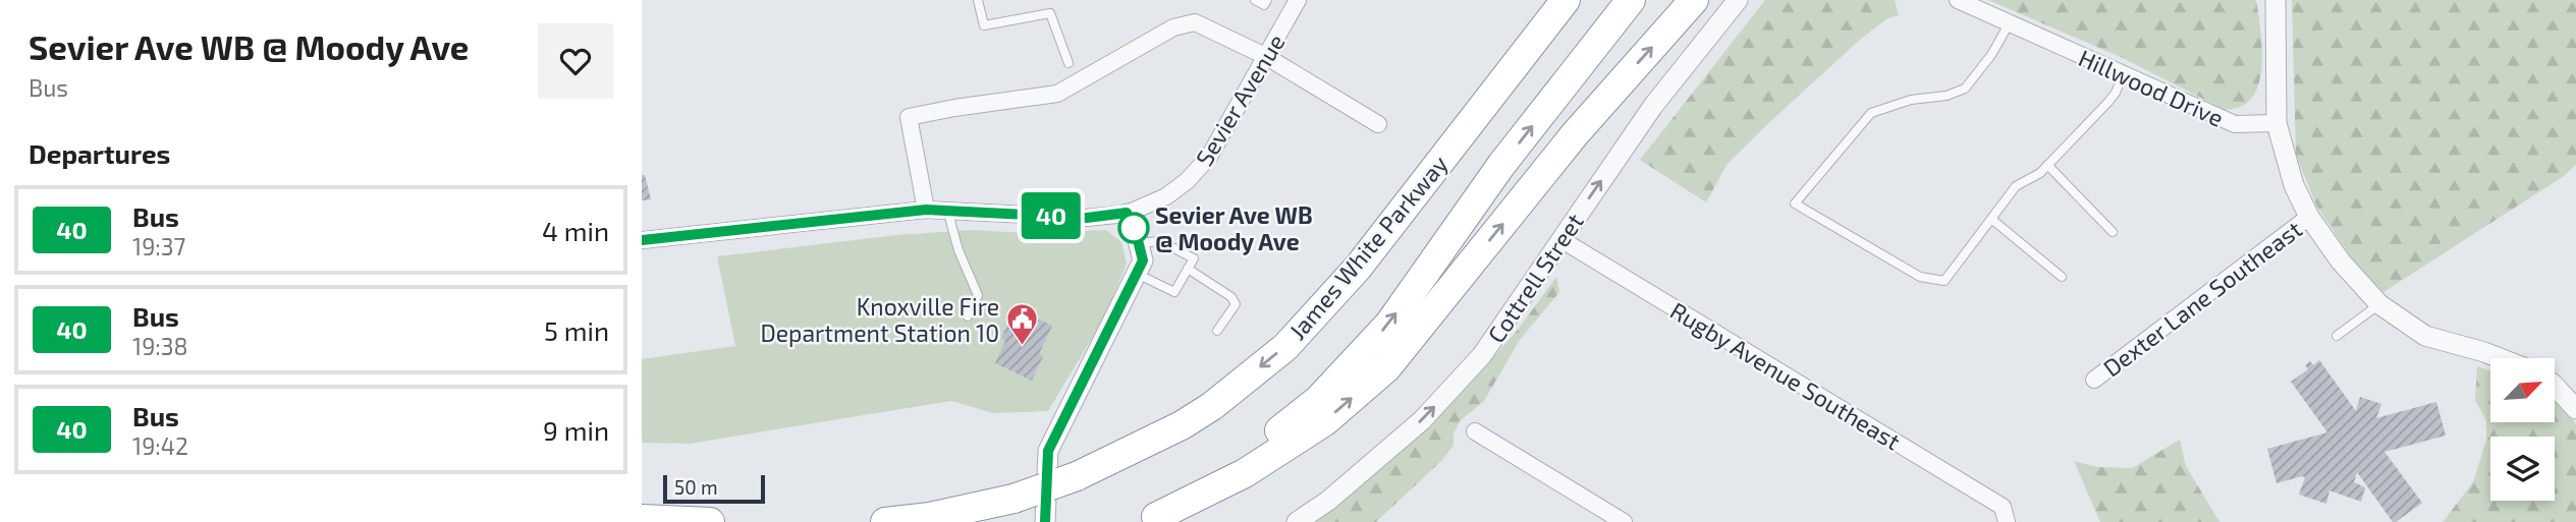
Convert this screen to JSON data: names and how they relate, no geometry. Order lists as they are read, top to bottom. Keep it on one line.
{"streets":{"highway":["James White Parkway"],"street":["Hillwood Drive","Sevier Avenue","Cottrell Street","Dexter Lane Southeast","Rugby Avenue Southeast"]},"crossings":[["Cottrell Street","Rugby Avenue Southeast"]],"one_way":["Cottrell Street"],"places":{"other":["Sevier Ave WB @ Moody Ave"],"public building":["Knoxville Fire Department Station 10"]},"lines":["bus line 40"],"scale_bar":"50 m","north":"top right","page":{"heading":[["Sevier Ave WB @ Moody Ave","Bus"],"Departures"],"on_map":"40","list":[{"mark":"40","name":"Bus","note":"19:37","value":"4 min"},{"mark":"40","name":"Bus","note":"19:38","value":"5 min"},{"mark":"40","name":"Bus","note":"19:42","value":"9 min"}],"scale":"50 m"}}
